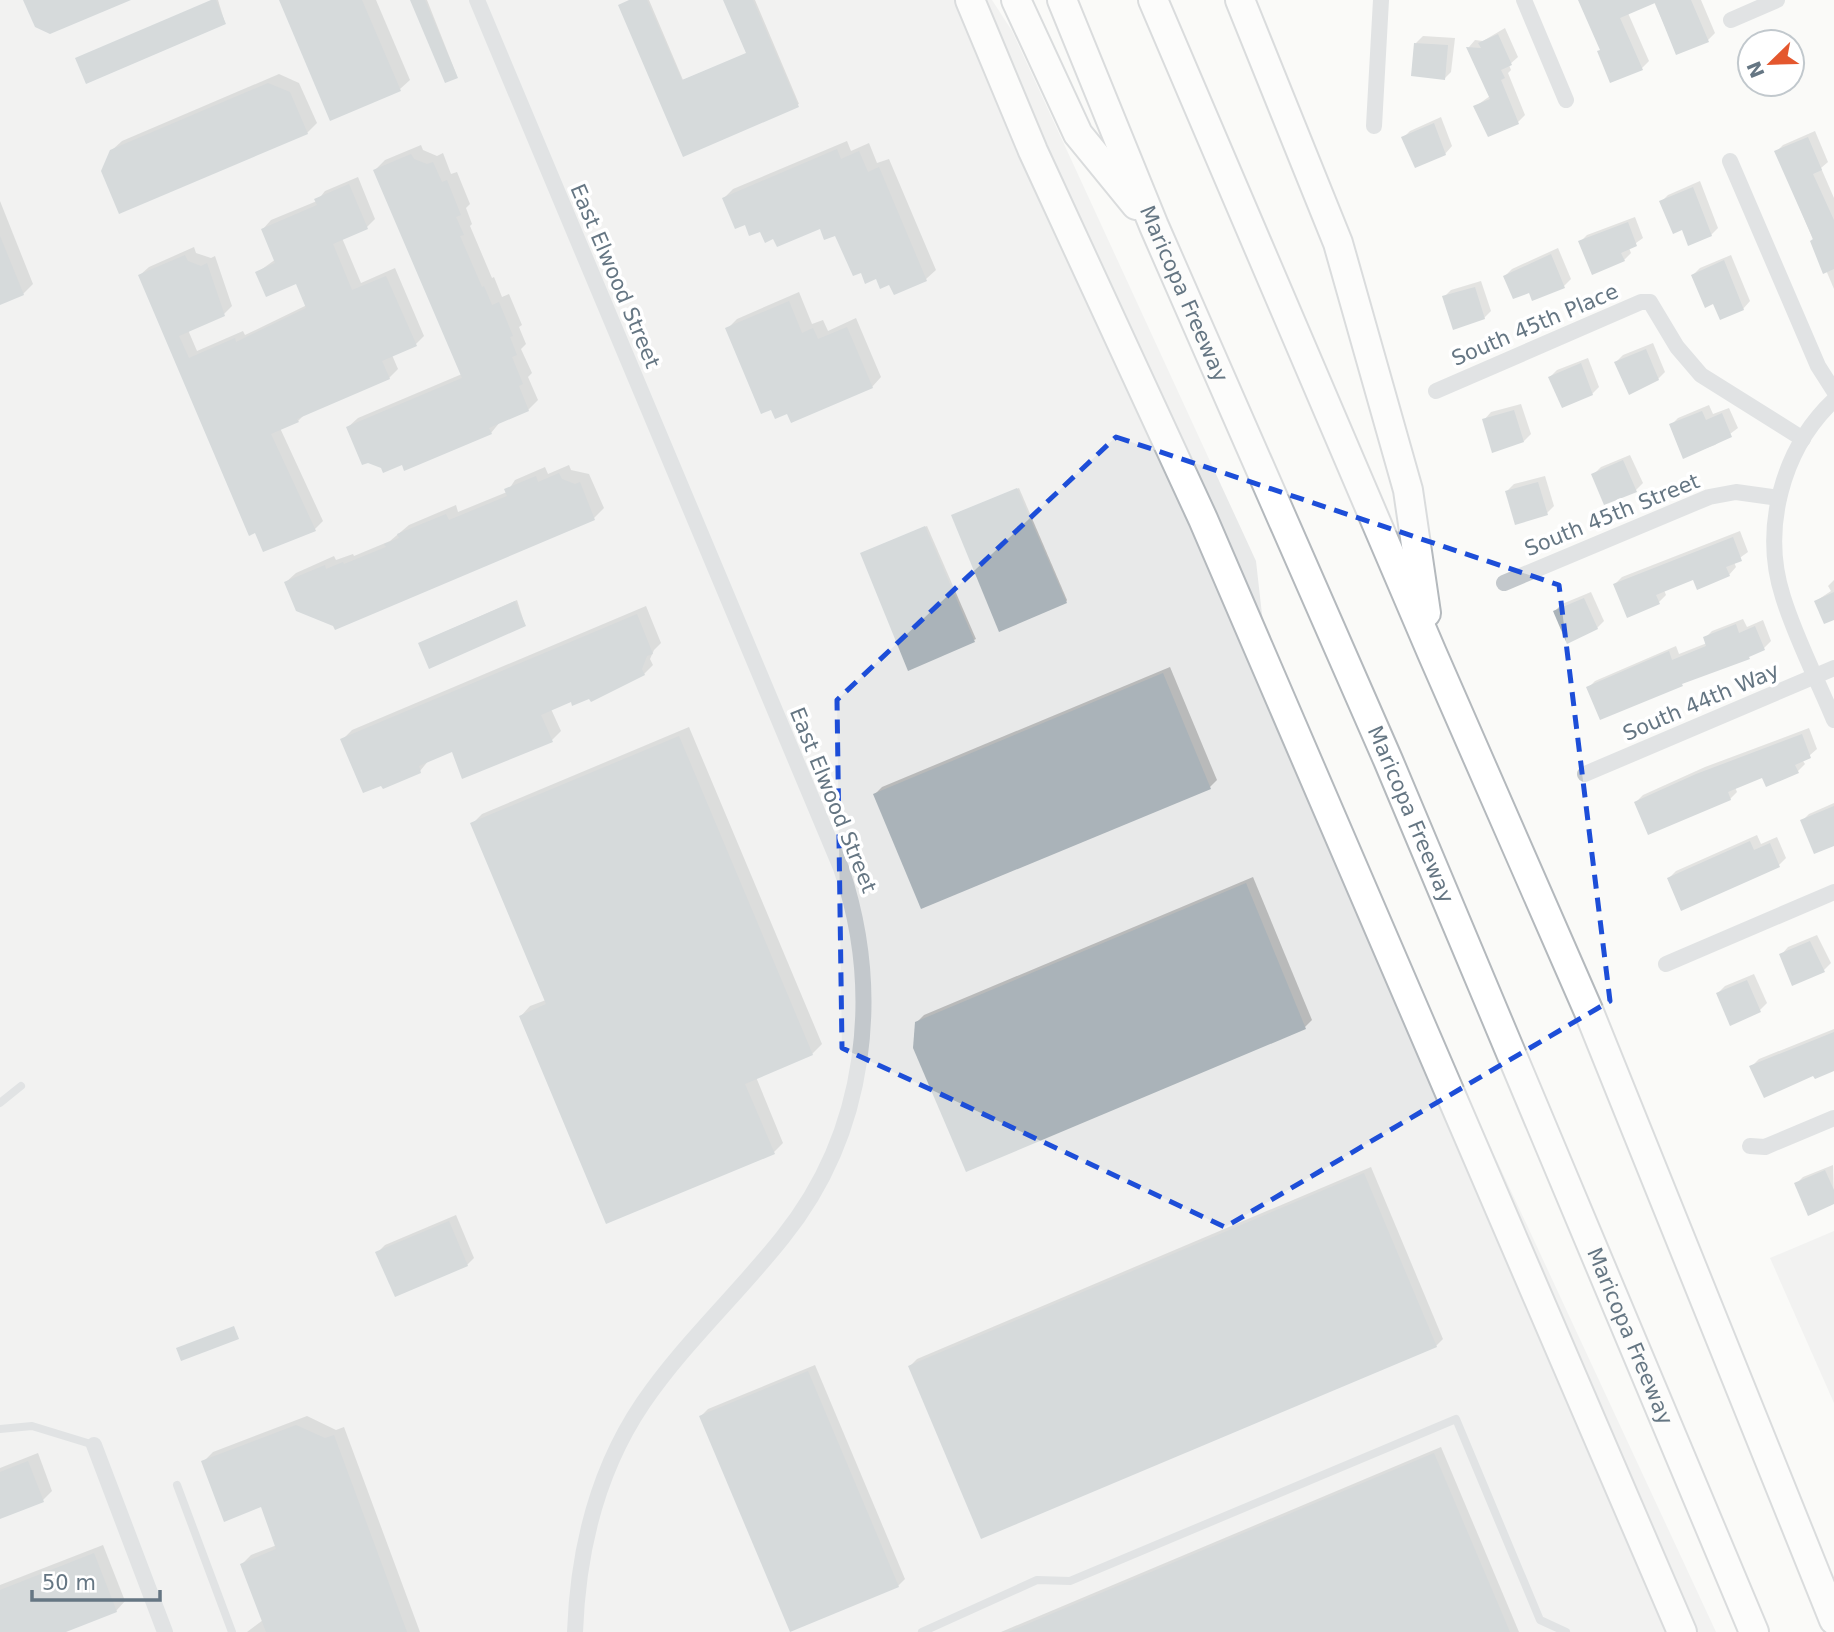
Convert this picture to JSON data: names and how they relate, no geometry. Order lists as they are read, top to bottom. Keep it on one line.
{"streets":{"highway":["Maricopa Freeway"],"street":["East Elwood Street","South 45th Place","South 45th Street","South 44th Way"]},"scale_bar":"50 m","north":"bottom left"}
